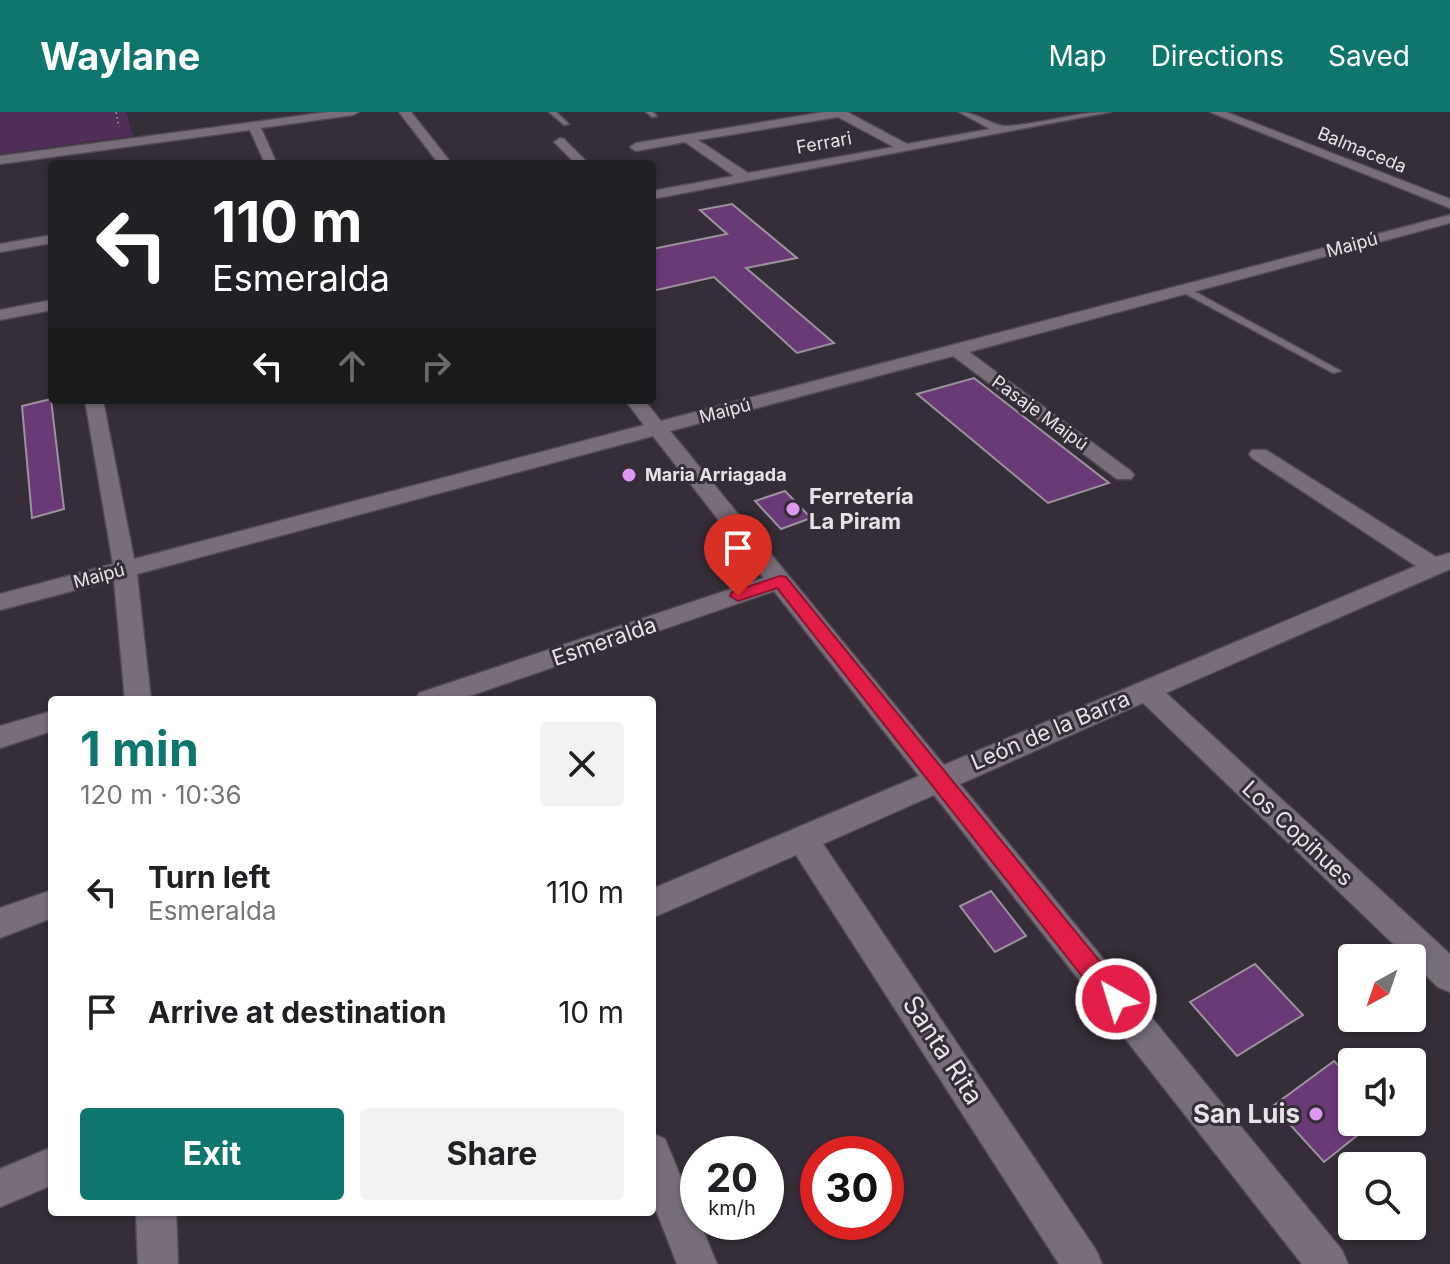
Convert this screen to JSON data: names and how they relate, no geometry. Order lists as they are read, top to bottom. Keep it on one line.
{"streets":{"street":["Ferrari","Balmaceda","Maipú","Pasaje Maipú","Esmeralda","León de la Barra","Los Copihues","Santa Rita"]},"crossings":[["Maipú","Pasaje Maipú"],["León de la Barra","Los Copihues"],["León de la Barra","Santa Rita"]],"places":["Maria Arriagada","Ferretería La Piram","San Luis"],"north":"bottom left","page":{"header":"Waylane","nav":["Map","Directions","Saved"],"turn":["110 m","Esmeralda"],"heading":["1 min","120 m · 10:36"],"list":[{"name":"Turn left","note":"Esmeralda","value":"110 m"},{"name":"Arrive at destination","value":"10 m"}],"buttons":["Exit","Share"],"speed":"20 km/h","limit":"30"}}
